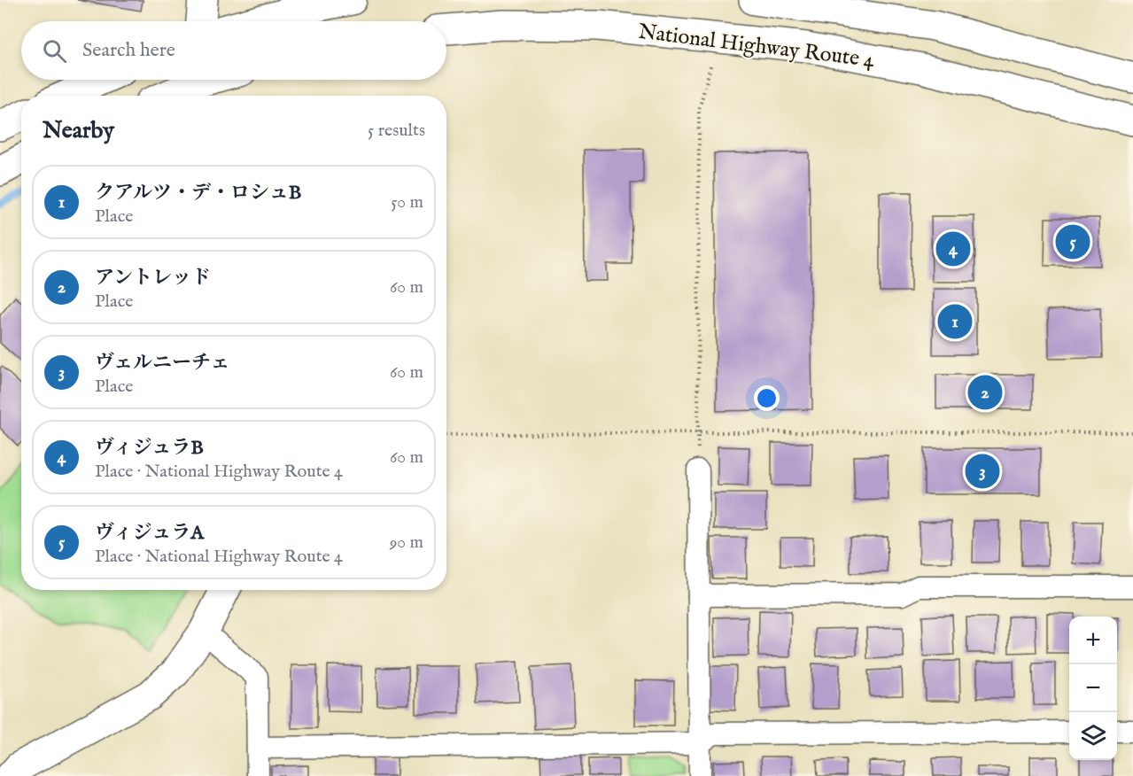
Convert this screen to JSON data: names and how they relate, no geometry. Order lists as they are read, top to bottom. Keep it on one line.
{"streets":{"main road":["National Highway Route 4"]},"page":{"search":"Search here","heading":["Nearby","5 results"],"list":[{"mark":"1","name":"クアルツ・デ・ロシュB","note":"Place","value":"50 m"},{"mark":"2","name":"アントレッド","note":"Place","value":"60 m"},{"mark":"3","name":"ヴェルニーチェ","note":"Place","value":"60 m"},{"mark":"4","name":"ヴィジュラB","note":"Place · National Highway Route 4","value":"60 m"},{"mark":"5","name":"ヴィジュラA","note":"Place · National Highway Route 4","value":"90 m"}],"pins":["5","4","1","2","3"],"map_buttons":["+","−"]}}
